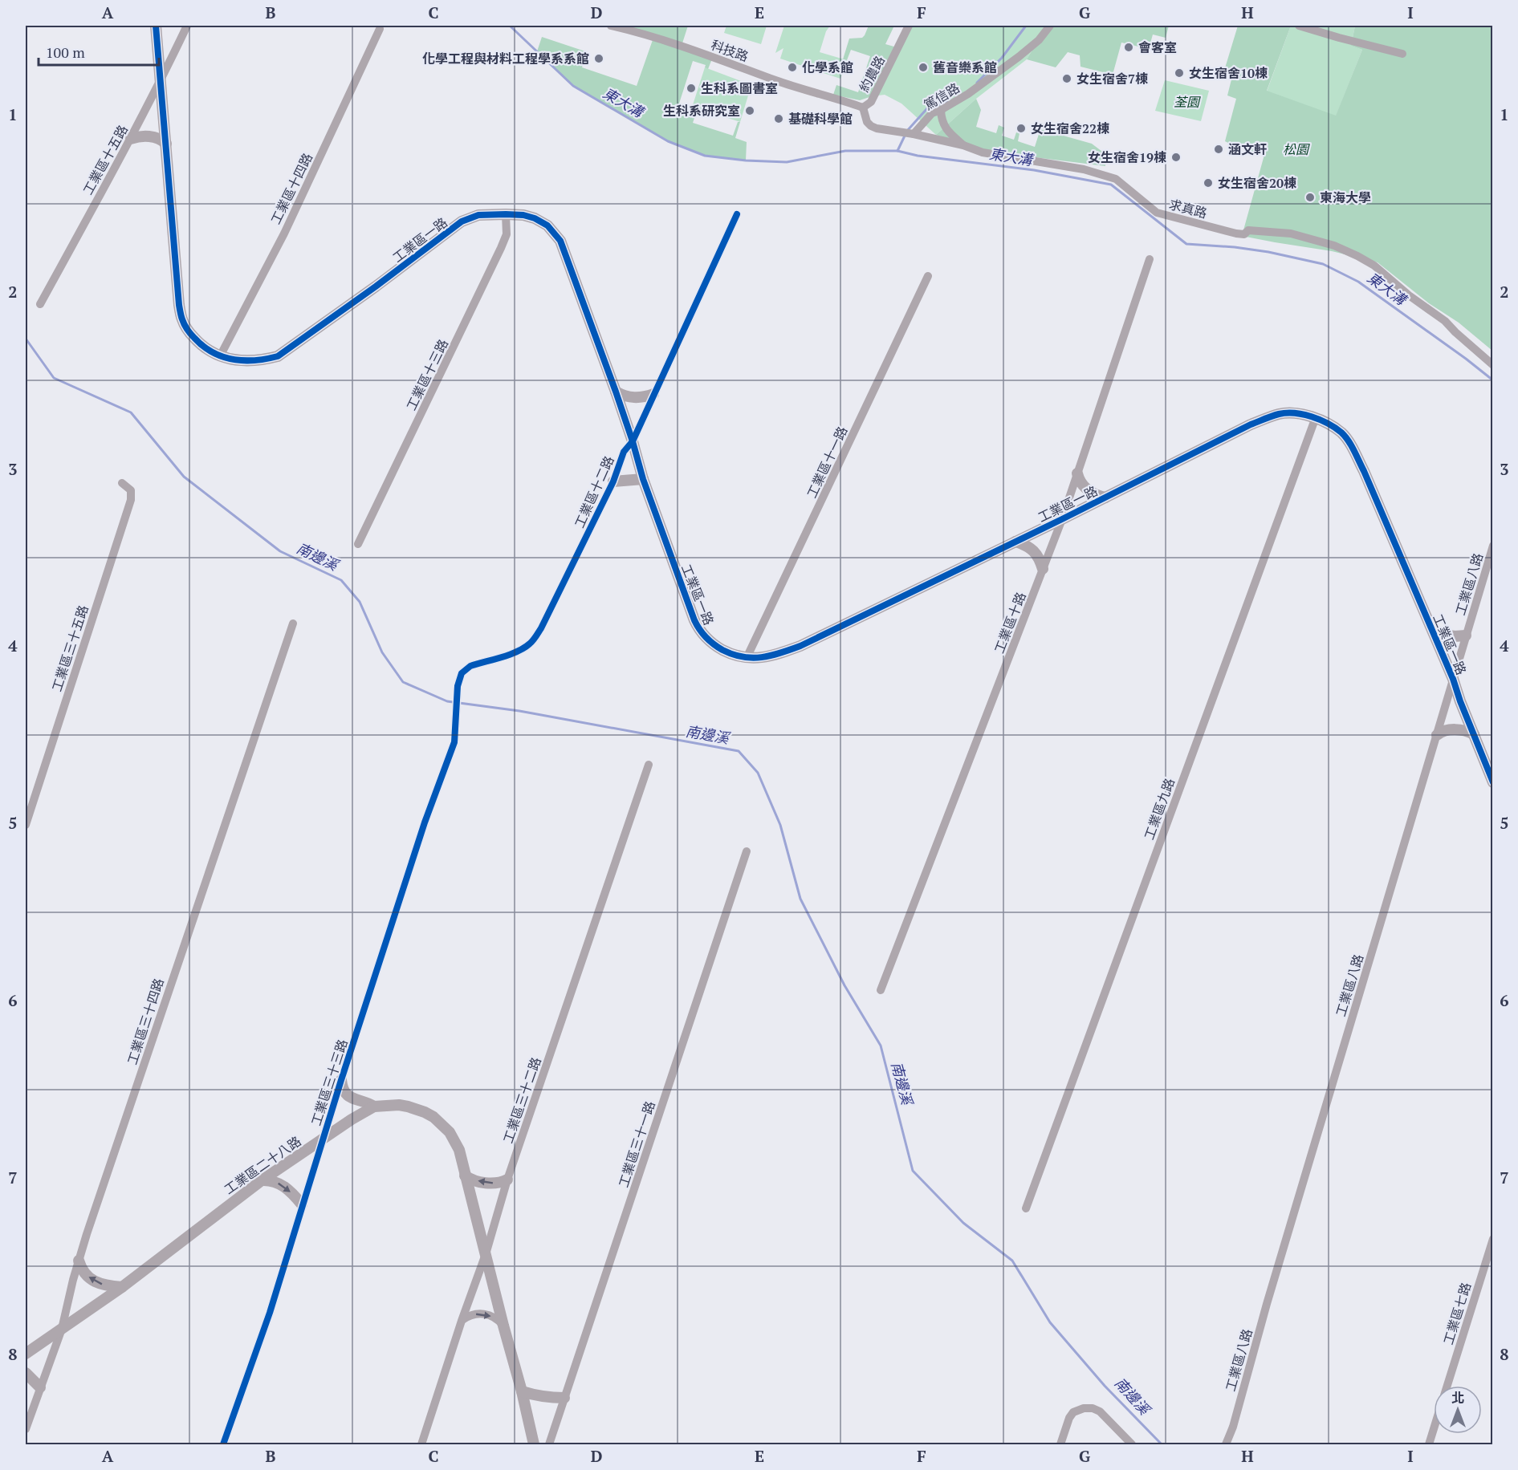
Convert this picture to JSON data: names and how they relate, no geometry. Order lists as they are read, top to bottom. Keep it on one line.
{"streets":{"street":["科技路","約農路","篤信路","工業區十五路","工業區十四路","求真路","工業區一路","工業區十三路","工業區十一路","工業區十二路","工業區八路","工業區十路","工業區三十五路","工業區九路","工業區三十四路","工業區三十三路","工業區三十二路","工業區三十一路","工業區二十八路","工業區七路"]},"crossings":[["科技路","約農路"],["約農路","求真路"],["篤信路","求真路"],["工業區十五路","工業區一路"],["工業區十四路","工業區一路"],["工業區一路","工業區十三路"],["工業區一路","工業區十一路"],["工業區一路","工業區十二路"],["工業區一路","工業區八路"],["工業區一路","工業區十路"],["工業區一路","工業區九路"],["工業區十二路","工業區三十三路"],["工業區三十四路","工業區二十八路"],["工業區三十三路","工業區二十八路"],["工業區三十二路","工業區二十八路"]],"water":["東大溝","南邊溪"],"parks":["荃園","松園"],"places":["會客室","化學工程與材料工程學系系館","化學系館","舊音樂系館","女生宿舍10棟","女生宿舍7棟","生科系圖書室","生科系研究室","基礎科學館","女生宿舍22棟","涵文軒","女生宿舍19棟","女生宿舍20棟","東海大學"],"scale_bar":"100 m","north":"top","grid":{"columns":["A","B","C","D","E","F","G","H","I"],"rows":["1","2","3","4","5","6","7","8"]}}
